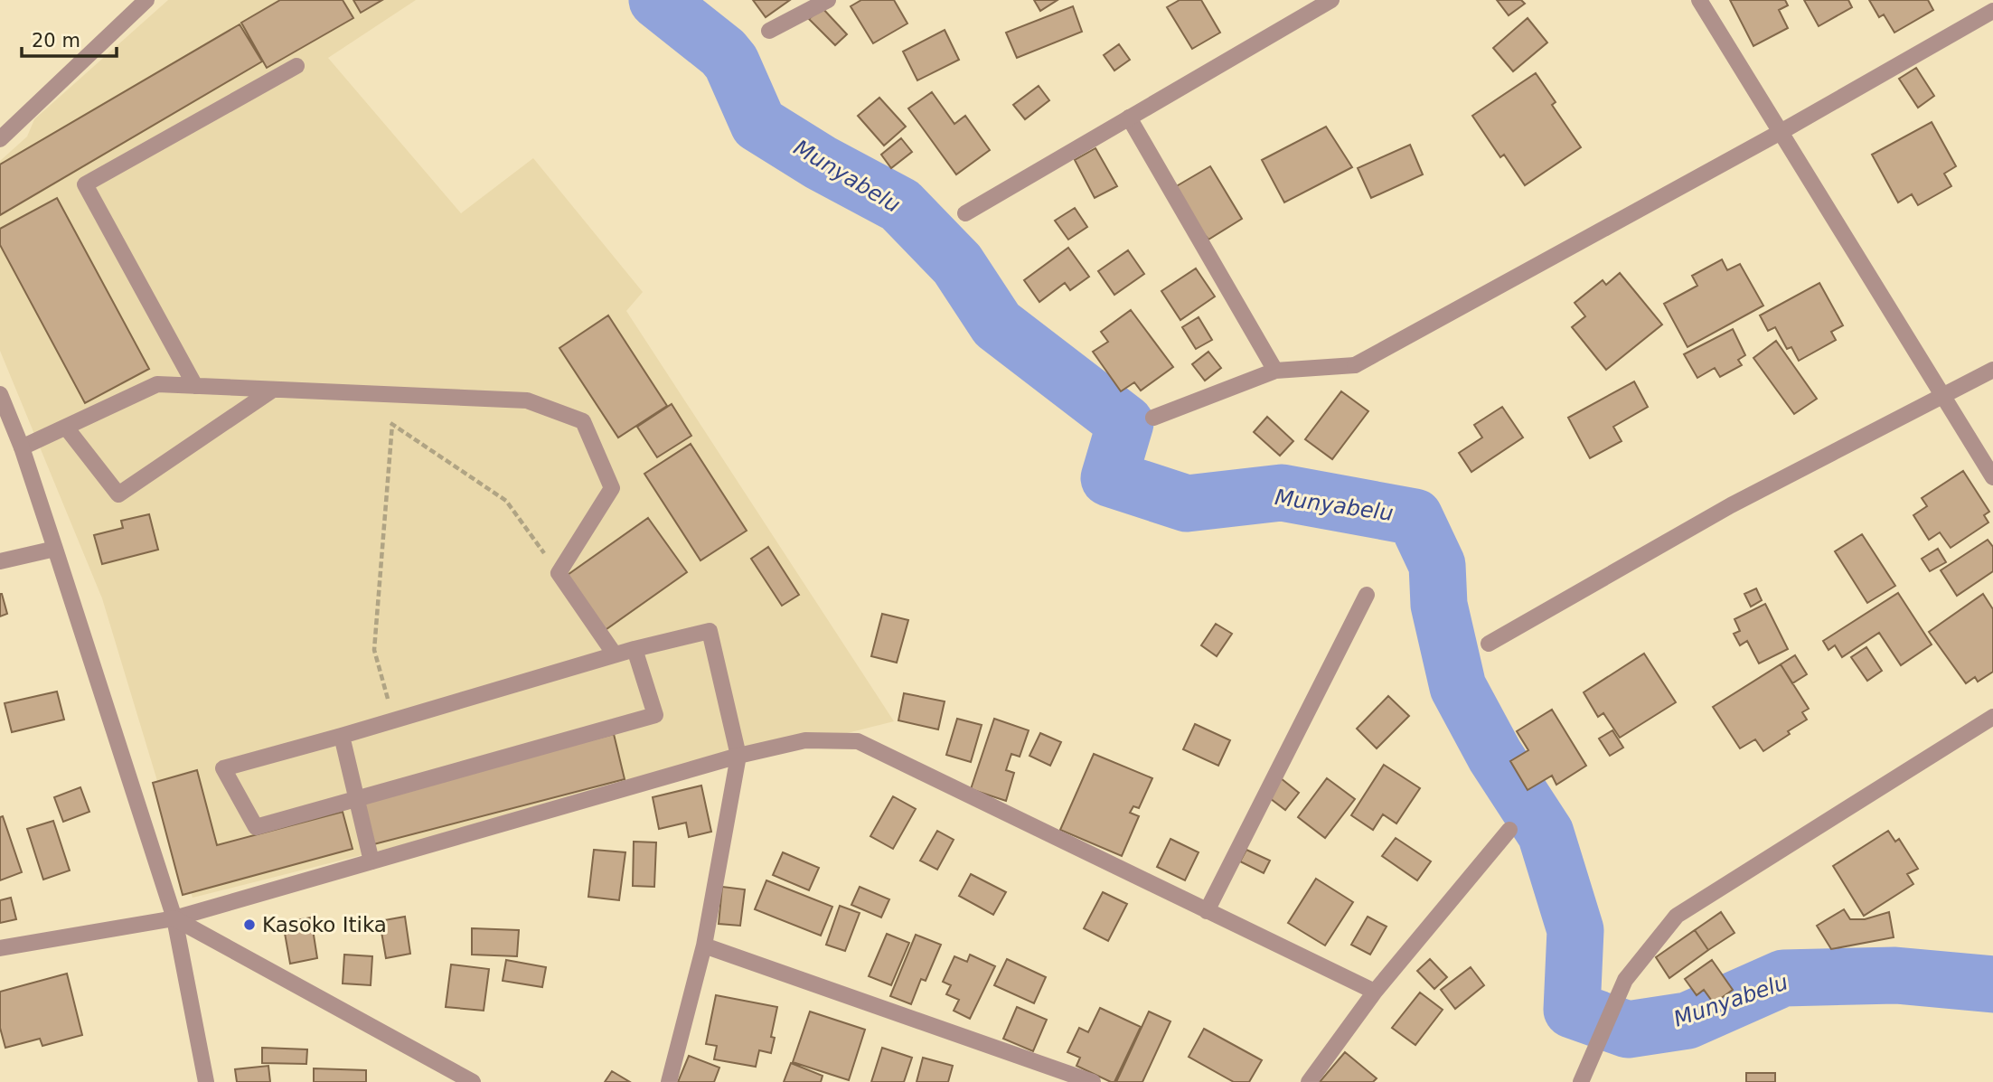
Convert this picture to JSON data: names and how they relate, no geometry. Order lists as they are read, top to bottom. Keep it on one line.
{"water":["Munyabelu"],"places":["Kasoko Itika"],"scale_bar":"20 m"}
